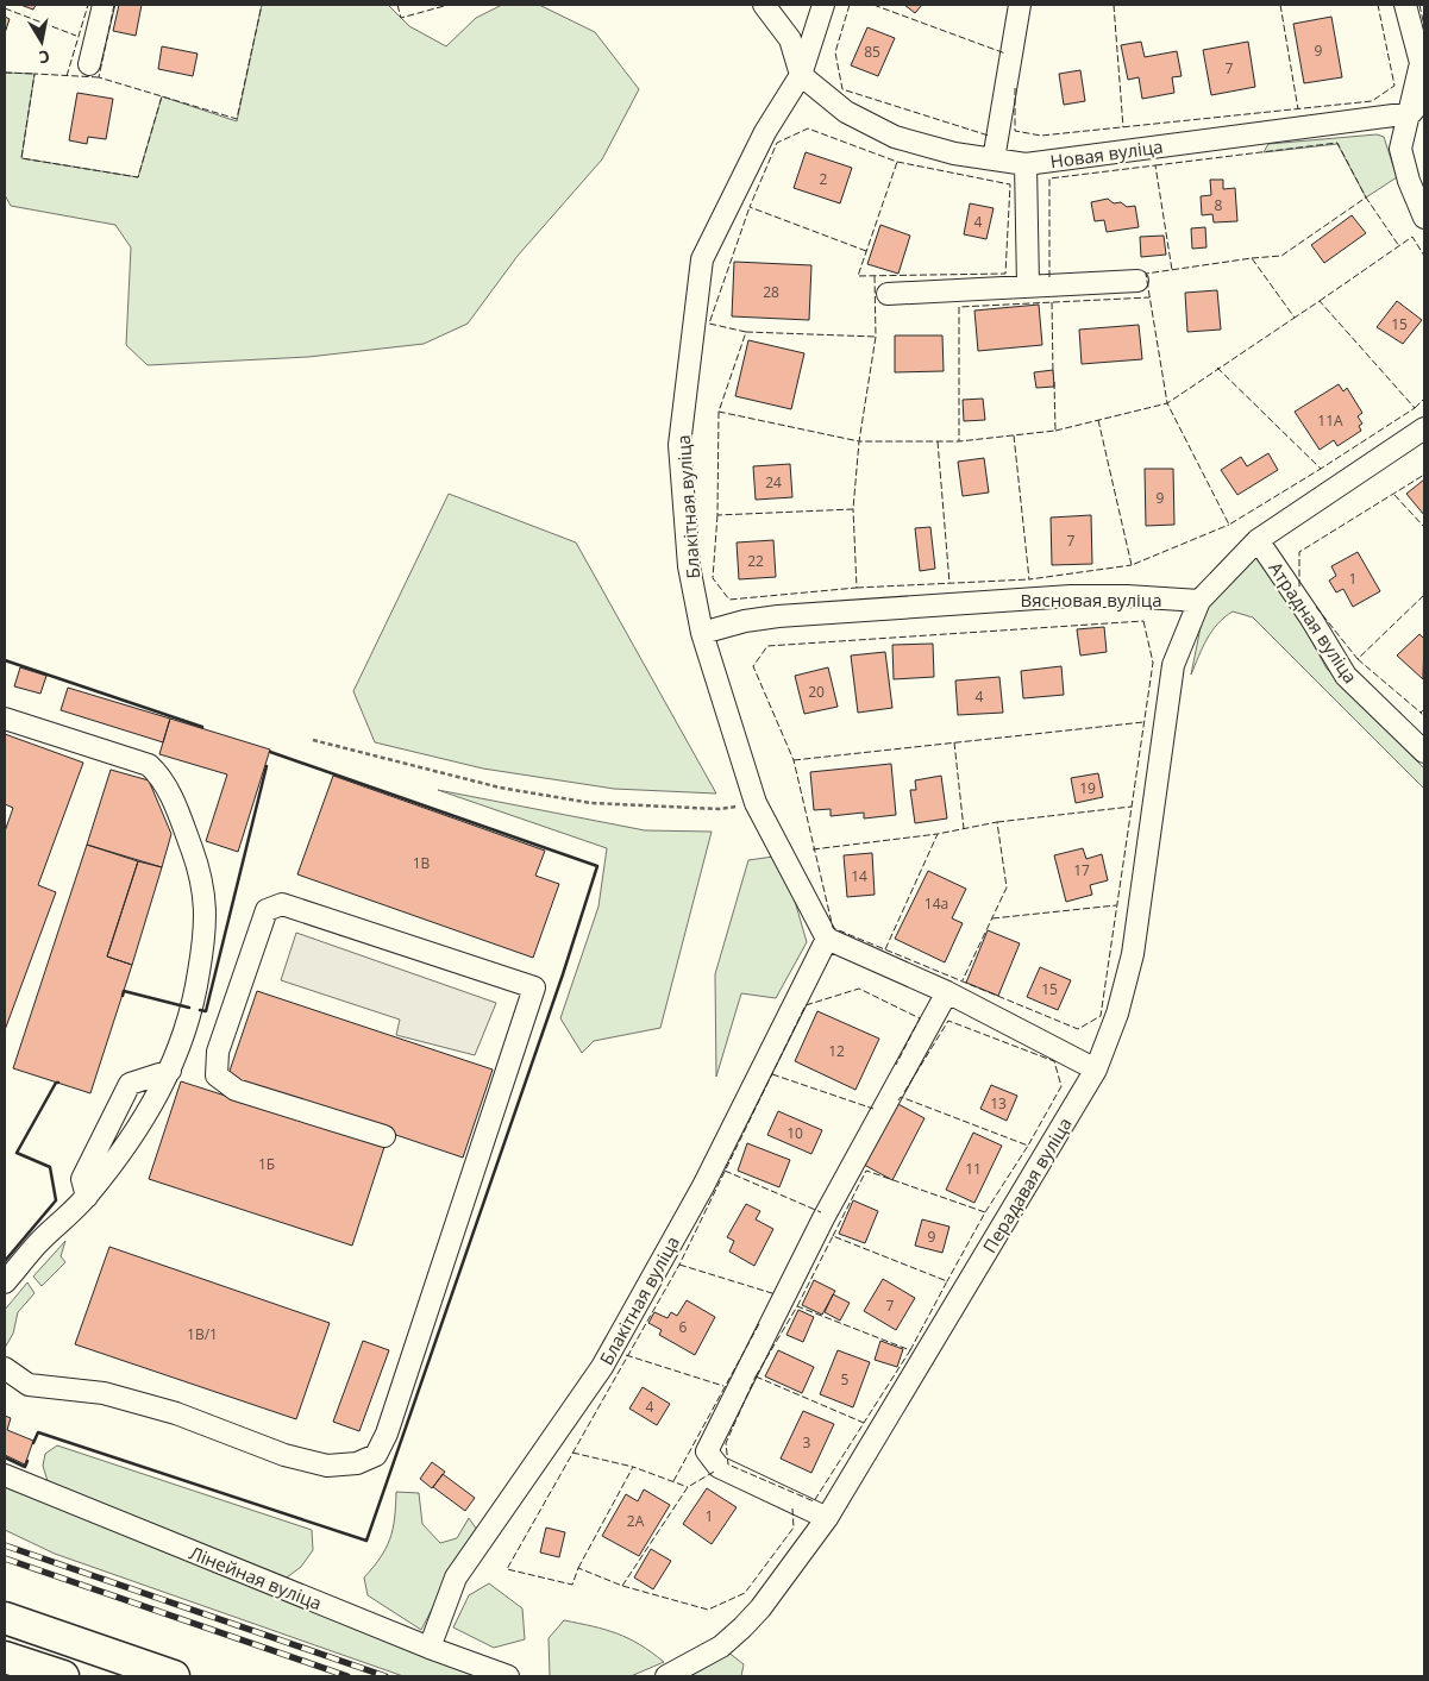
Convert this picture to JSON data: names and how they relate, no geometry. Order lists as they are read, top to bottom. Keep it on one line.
{"streets":{"street":["Новая вуліца","Блакітная вуліца","Вясновая вуліца","Атрадная вуліца","Перадавая вуліца","Лінейная вуліца"]},"crossings":[["Новая вуліца","Блакітная вуліца"],["Блакітная вуліца","Вясновая вуліца"],["Блакітная вуліца","Лінейная вуліца"],["Вясновая вуліца","Перадавая вуліца"]],"house_numbers":["9","85","7","2","8","4","28","15","11А","24","9","7","22","1","20","4","19","1В","17","14","14а","15","12","13","10","1Б","11","9","7","6","1В/1","5","4","3","1","2А"],"north":"bottom"}
